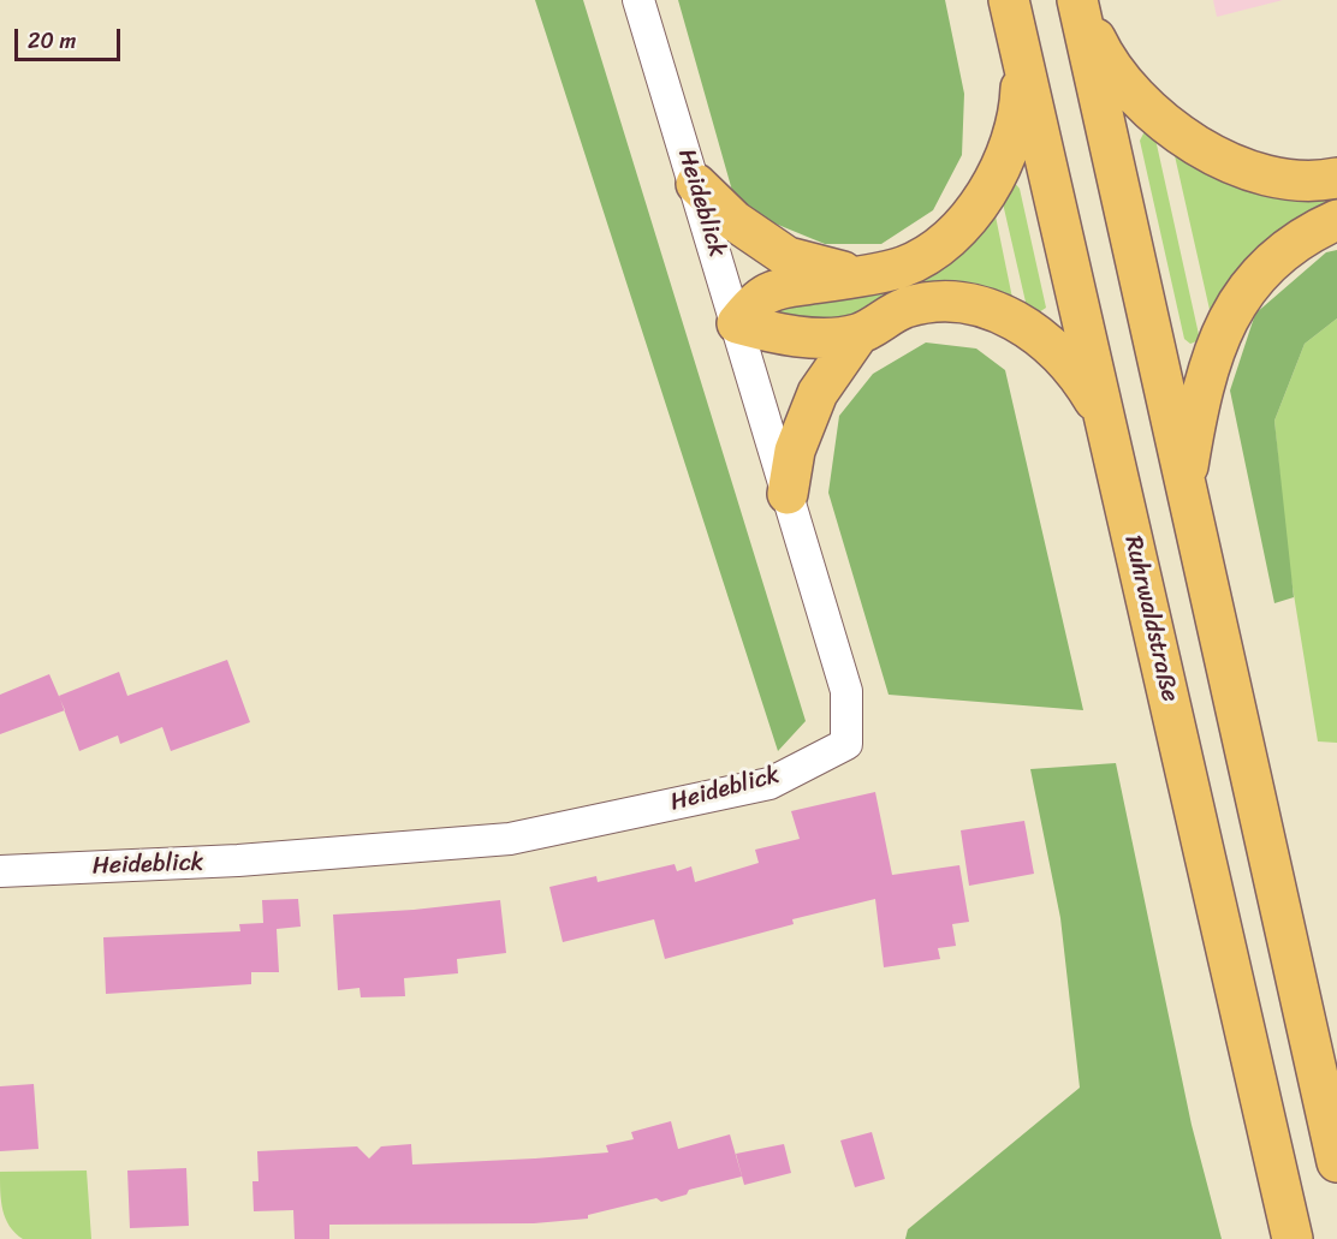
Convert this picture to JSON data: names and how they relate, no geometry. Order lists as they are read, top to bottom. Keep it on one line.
{"streets":{"highway":["Ruhrwaldstraße"],"street":["Heideblick"]},"scale_bar":"20 m"}
